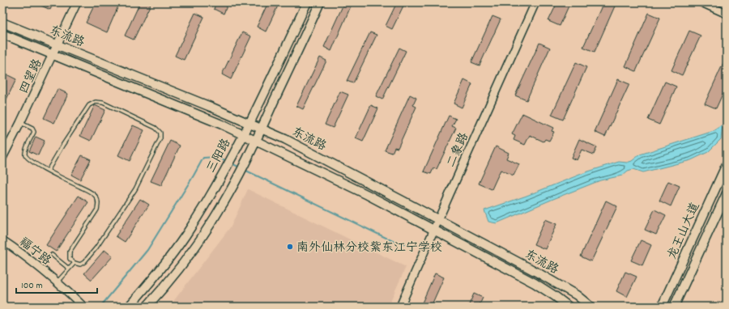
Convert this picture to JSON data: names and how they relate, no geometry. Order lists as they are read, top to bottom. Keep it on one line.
{"streets":{"main road":["东流路","三阳路","龙王山大道"],"street":["四望路","二象路","福宁路"]},"crossings":[["东流路","四望路"],["东流路","二象路"],["东流路","三阳路"]],"places":["南外仙林分校紫东江宁学校"],"scale_bar":"100 m"}
